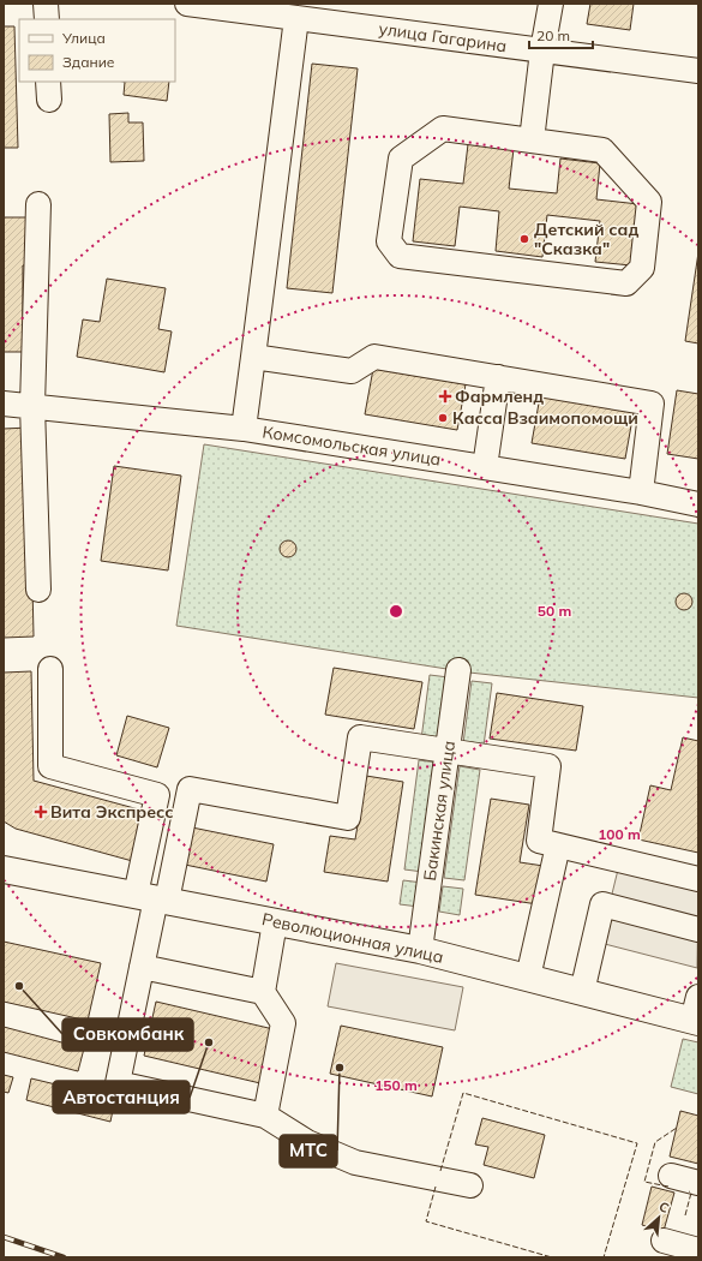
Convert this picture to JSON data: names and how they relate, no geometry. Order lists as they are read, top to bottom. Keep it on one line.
{"streets":{"main road":["Революционная улица"],"street":["улица Гагарина","Комсомольская улица","Бакинская улица"]},"crossings":[["Бакинская улица","Революционная улица"]],"places":{"other":["Детский сад \"Сказка\"","Касса Взаимопомощи","Совкомбанк","Автостанция","МТС"],"health":["Фармленд","Вита Экспресс"]},"legend":["Улица","Здание"],"scale_bar":"20 m","north":"top right","rings":["50 m","100 m","150 m"]}
